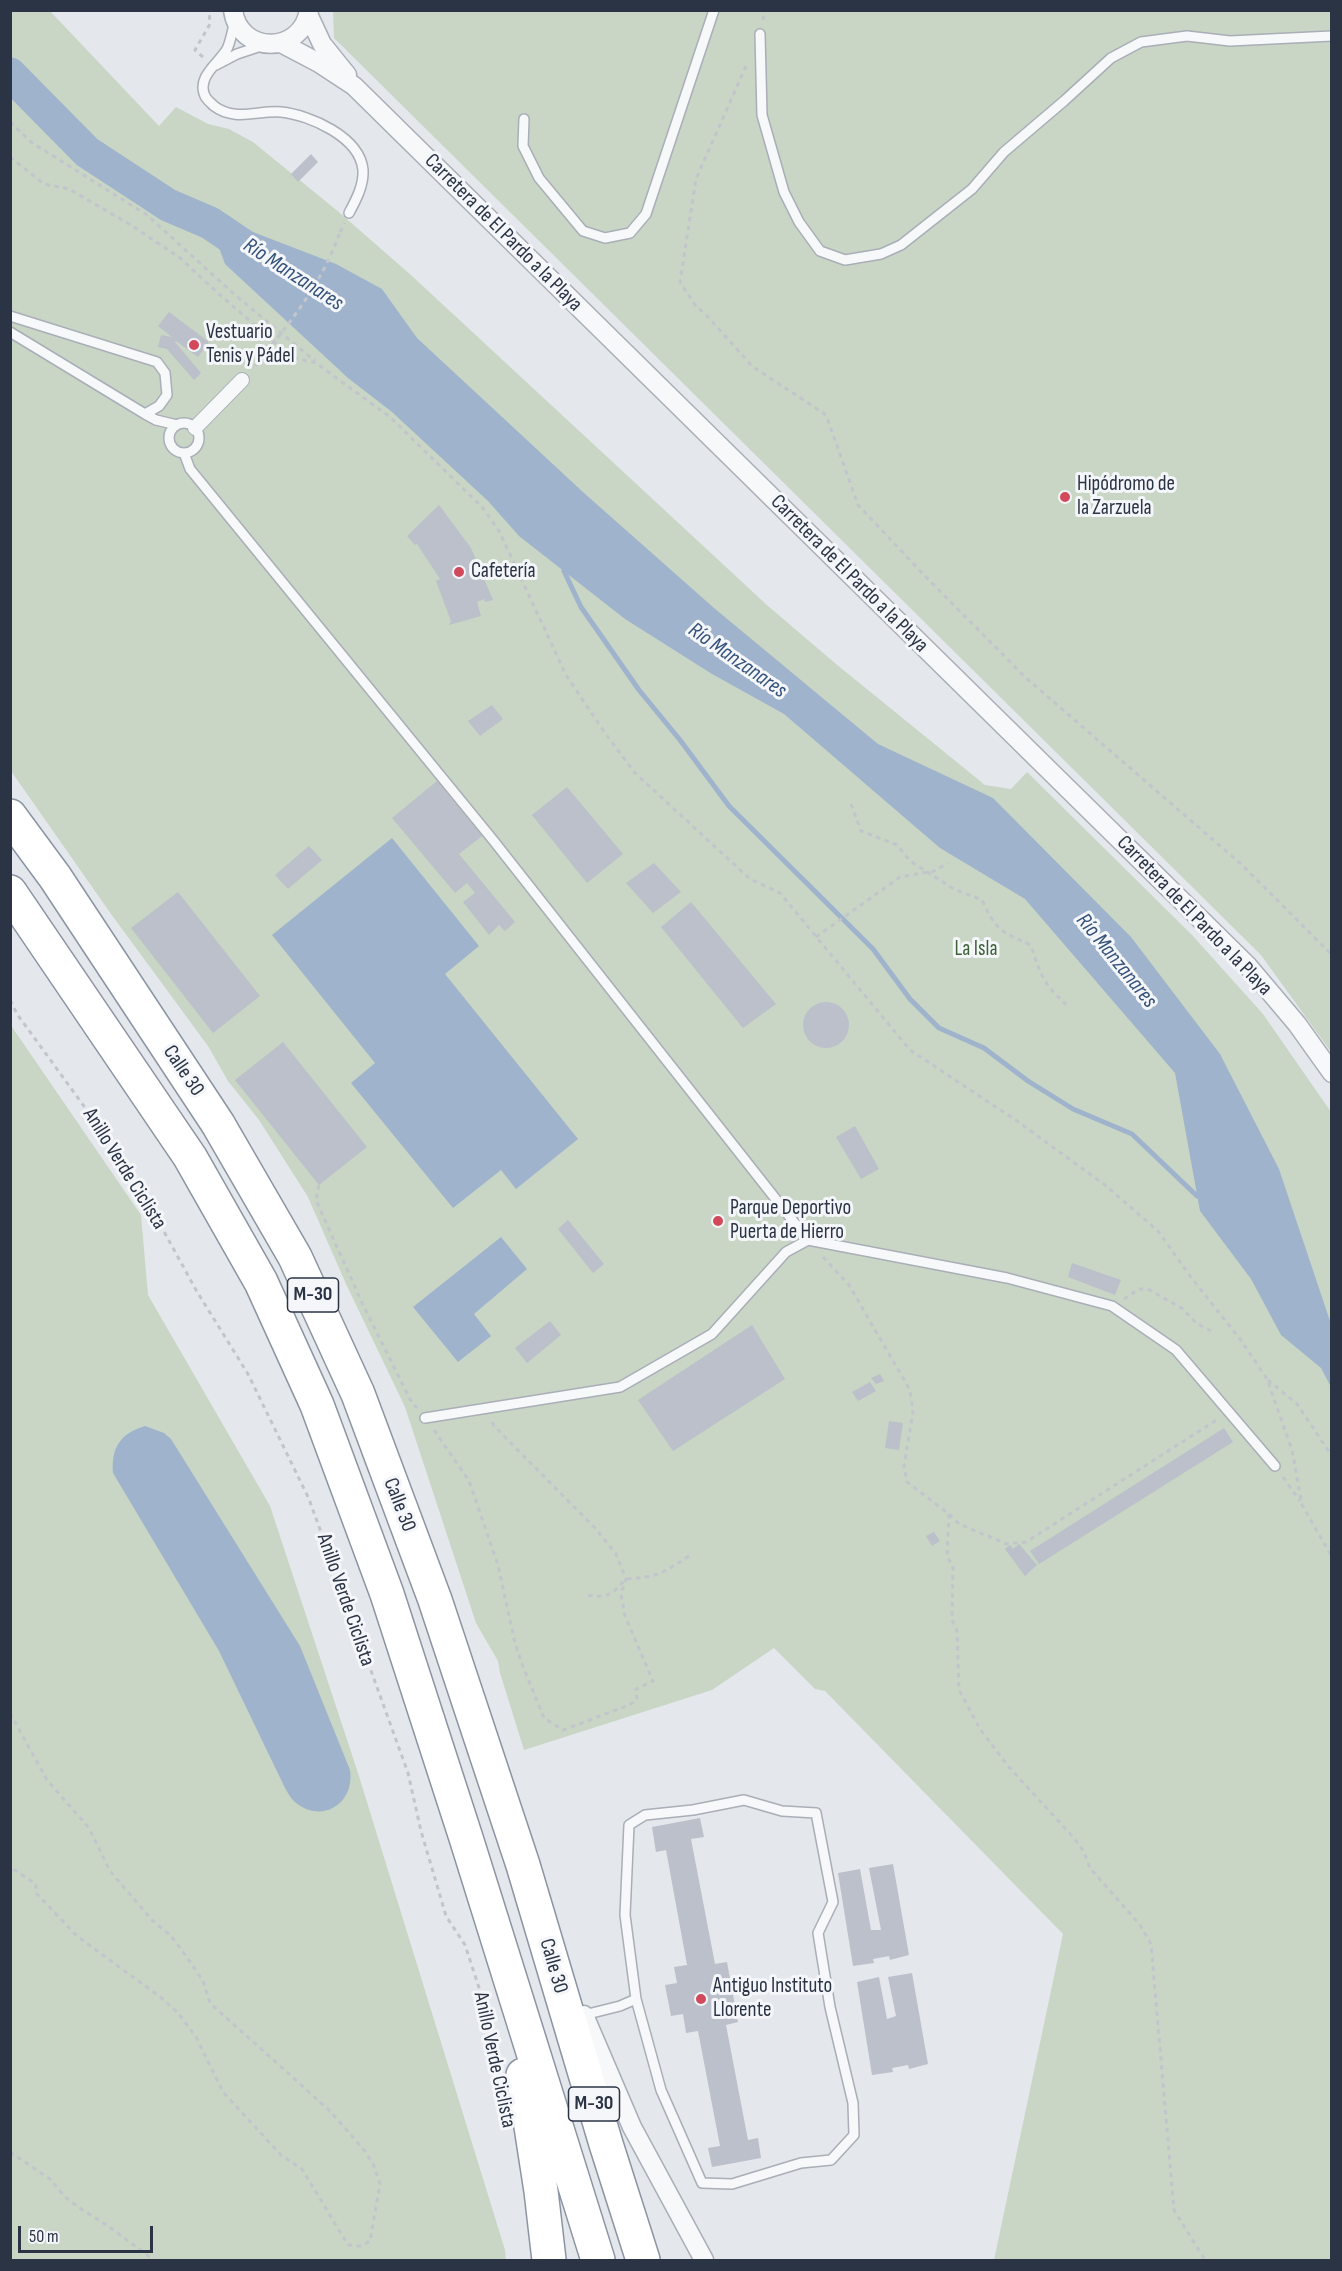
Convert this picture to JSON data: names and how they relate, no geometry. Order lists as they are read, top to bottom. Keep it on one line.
{"streets":{"highway":["Calle 30","M-30"],"street":["Carretera de El Pardo a la Playa"],"path":["Anillo Verde Ciclista"]},"water":["Río Manzanares"],"parks":["La Isla"],"places":["Vestuario Tenis y Pádel","Hipódromo de la Zarzuela","Cafetería","Parque Deportivo Puerta de Hierro","Antiguo Instituto Llorente"],"scale_bar":"50 m"}
